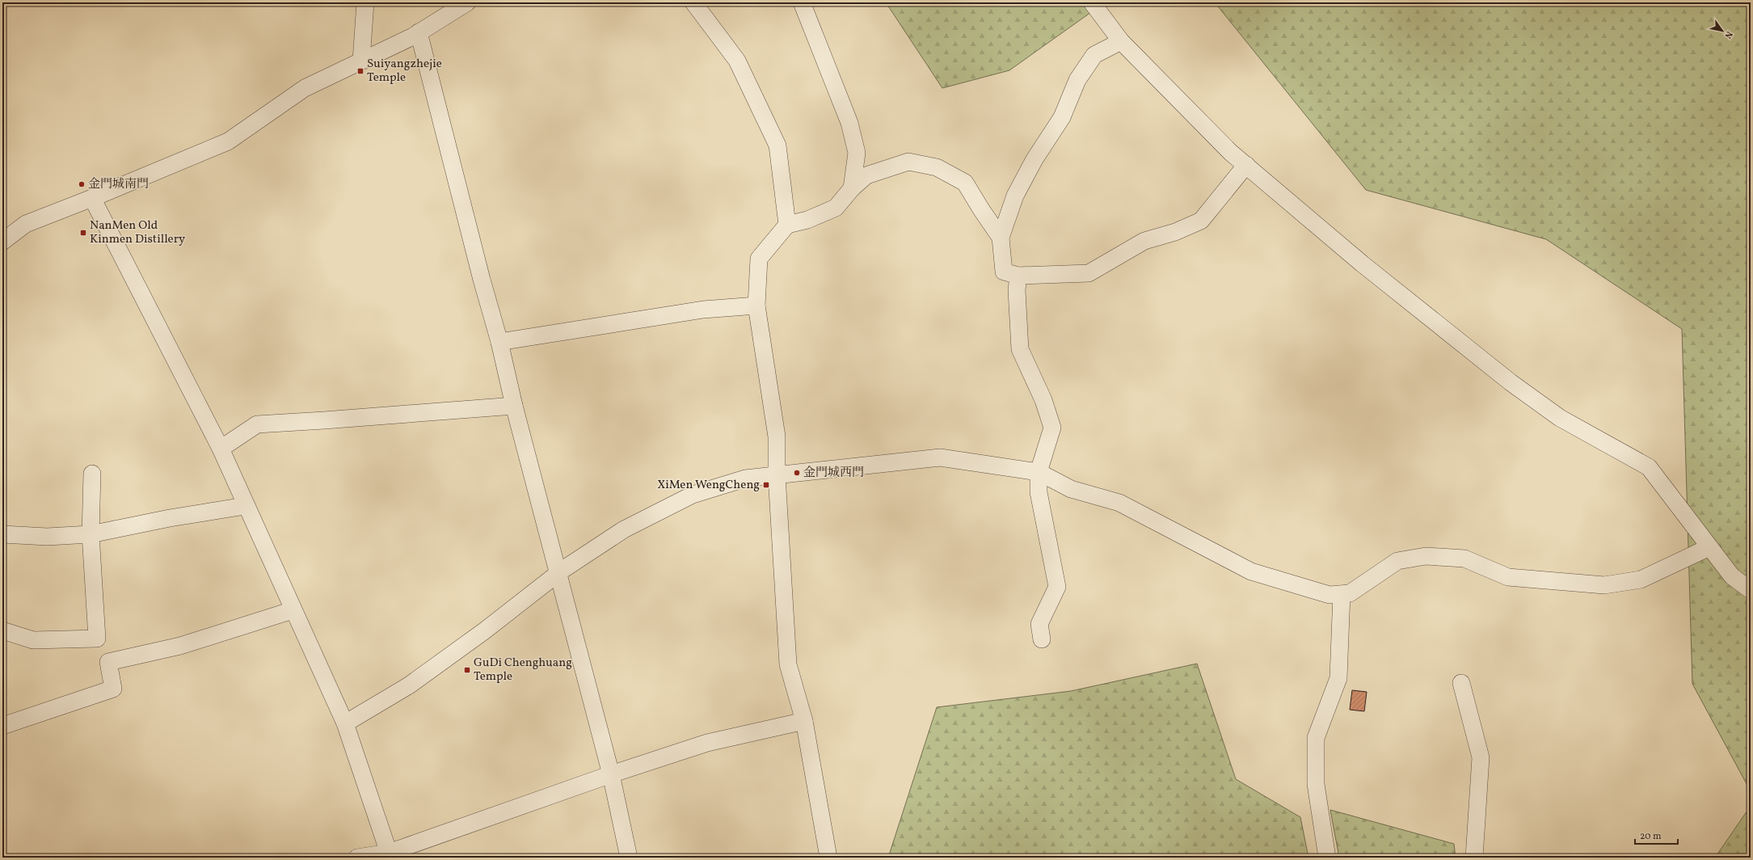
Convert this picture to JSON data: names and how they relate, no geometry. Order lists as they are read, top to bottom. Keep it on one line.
{"places":{"transit":["Suiyangzhejie Temple","NanMen Old Kinmen Distillery","XiMen WengCheng","GuDi Chenghuang Temple"],"other":["金門城南門","金門城西門"]},"scale_bar":"20 m","north":"bottom right"}
